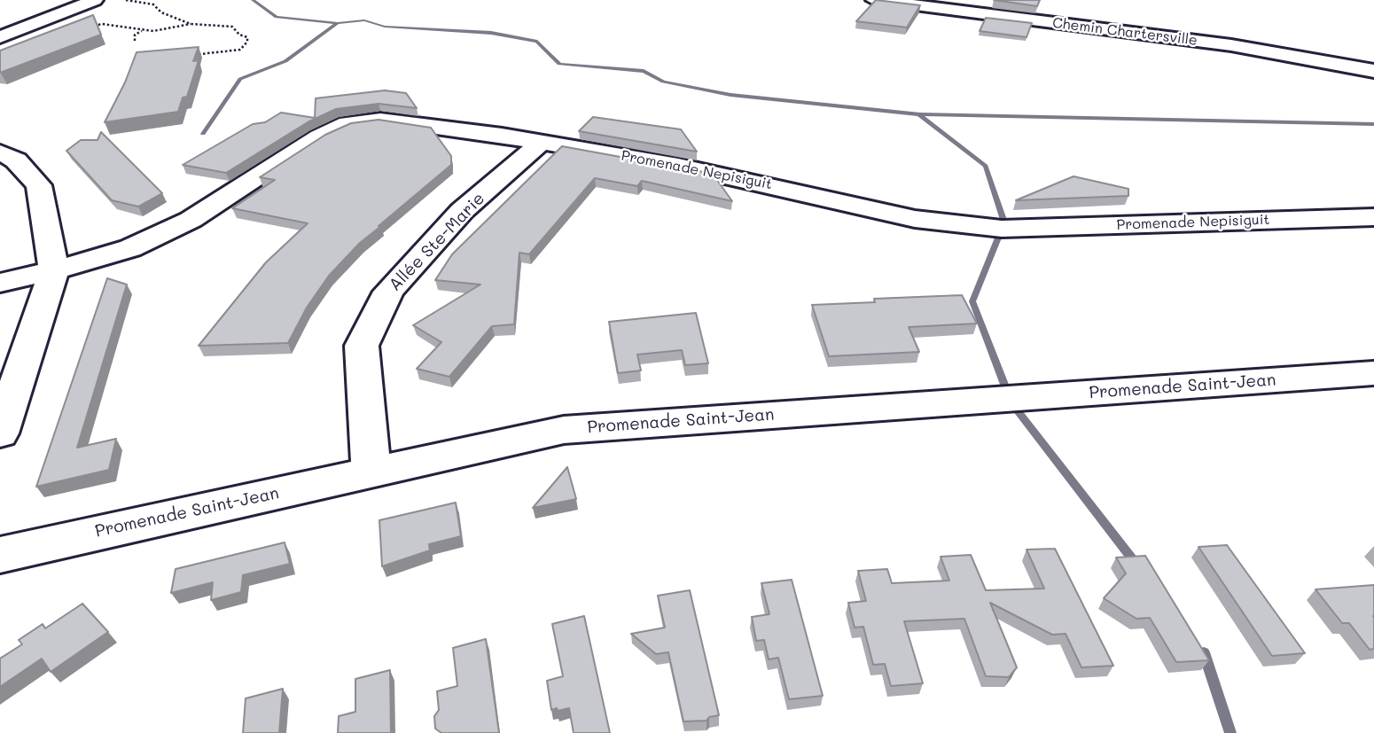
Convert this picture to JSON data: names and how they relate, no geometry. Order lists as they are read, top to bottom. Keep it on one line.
{"streets":{"street":["Chemin Chartersville","Promenade Nepisiguit","Allée Ste-Marie","Promenade Saint-Jean"]},"crossings":[["Promenade Nepisiguit","Allée Ste-Marie"],["Allée Ste-Marie","Promenade Saint-Jean"]]}
